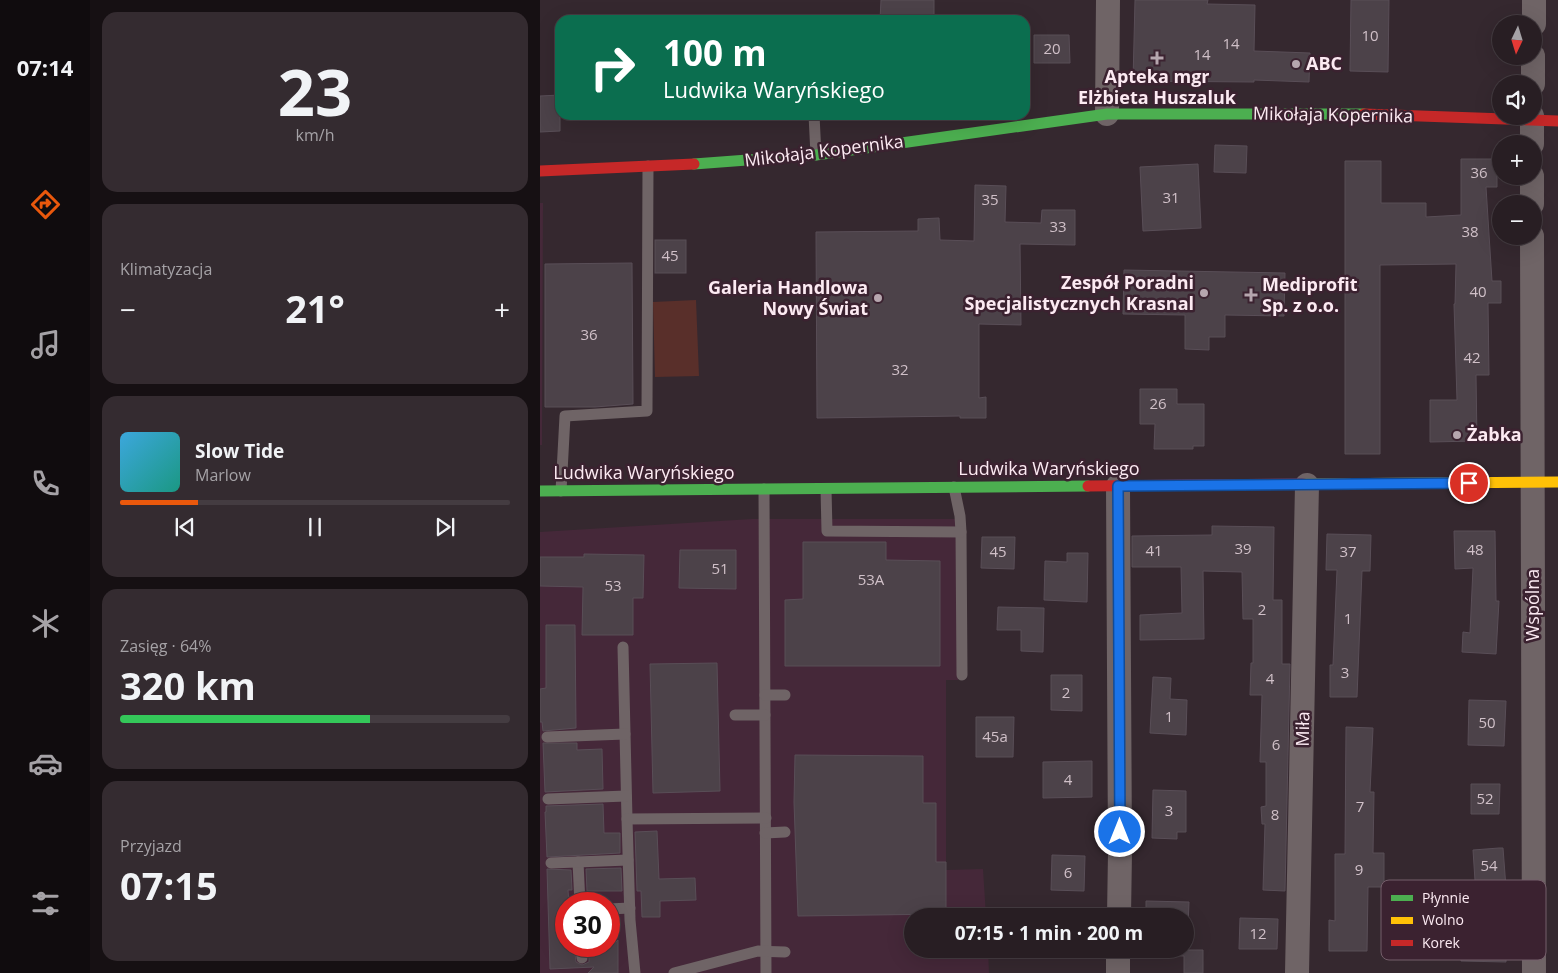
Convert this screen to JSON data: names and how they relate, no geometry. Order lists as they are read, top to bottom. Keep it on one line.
{"streets":{"main road":["Mikołaja Kopernika","Ludwika Waryńskiego"],"street":["Wspólna","Miła"]},"crossings":[["Ludwika Waryńskiego","Wspólna"],["Ludwika Waryńskiego","Miła"]],"places":{"health":["Apteka mgr Elżbieta Huszaluk","Mediprofit Sp. z o.o."],"other":["ABC","Zespół Poradni Specjalistycznych Krasnal","Galeria Handlowa Nowy Świat","Żabka"]},"house_numbers":["10","14","20","14","36","31","35","33","38","45","40","36","42","32","26","39","48","41","45","37","51","53A","53","2","1","3","4","2","1","50","45a","6","4","52","7","3","8","54","9","6","12"],"legend":["Płynnie","Wolno","Korek"],"north":"bottom","page":{"tabs":"07:14","tile":[["23","km/h"],"Klimatyzacja",["Zasięg · 64%","320 km"],["Przyjazd","07:15"]],"map_buttons":["+","−"],"turn":["100 m","Ludwika Waryńskiego"],"heat":["−","21°","+"],"song":["Slow Tide","Marlow"],"limit":"30","trip":"07:15 · 1 min · 200 m"}}
